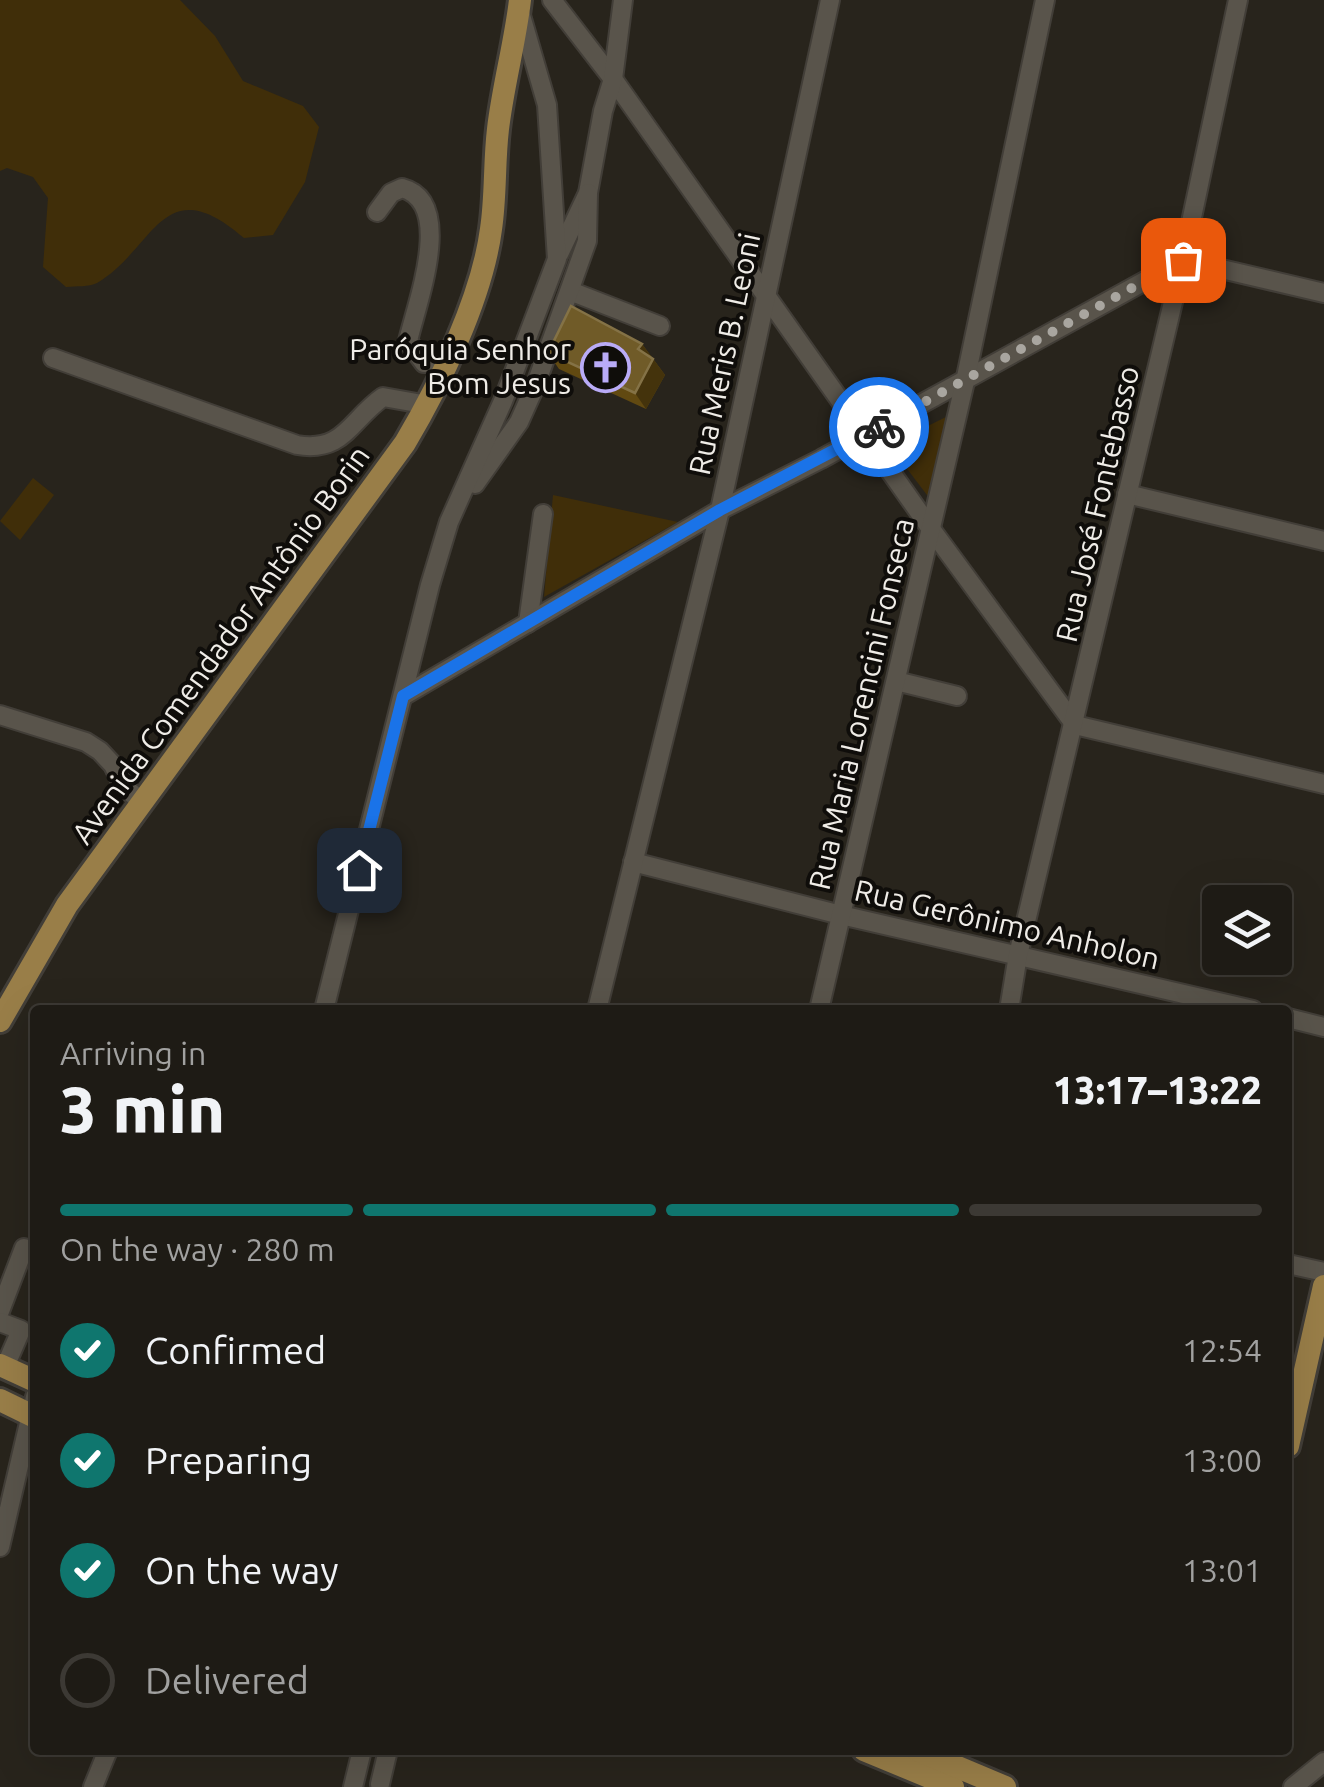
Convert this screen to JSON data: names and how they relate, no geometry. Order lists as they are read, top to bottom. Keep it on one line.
{"streets":{"main road":["Avenida Comendador Antônio Borin"],"street":["Rua Meris B. Leoni","Rua José Fontebasso","Rua Maria Lorencini Fonseca","Rua Gerônimo Anholon"]},"crossings":[["Rua Meris B. Leoni","Rua Gerônimo Anholon"],["Rua José Fontebasso","Rua Gerônimo Anholon"],["Rua Maria Lorencini Fonseca","Rua Gerônimo Anholon"]],"places":{"church":["Paróquia Senhor Bom Jesus"]},"page":{"heading":["3 min","Arriving in","13:17–13:22"],"bar":"On the way · 280 m","list":[["Confirmed","12:54"],["Preparing","13:00"],["On the way","13:01"],"Delivered"]}}
